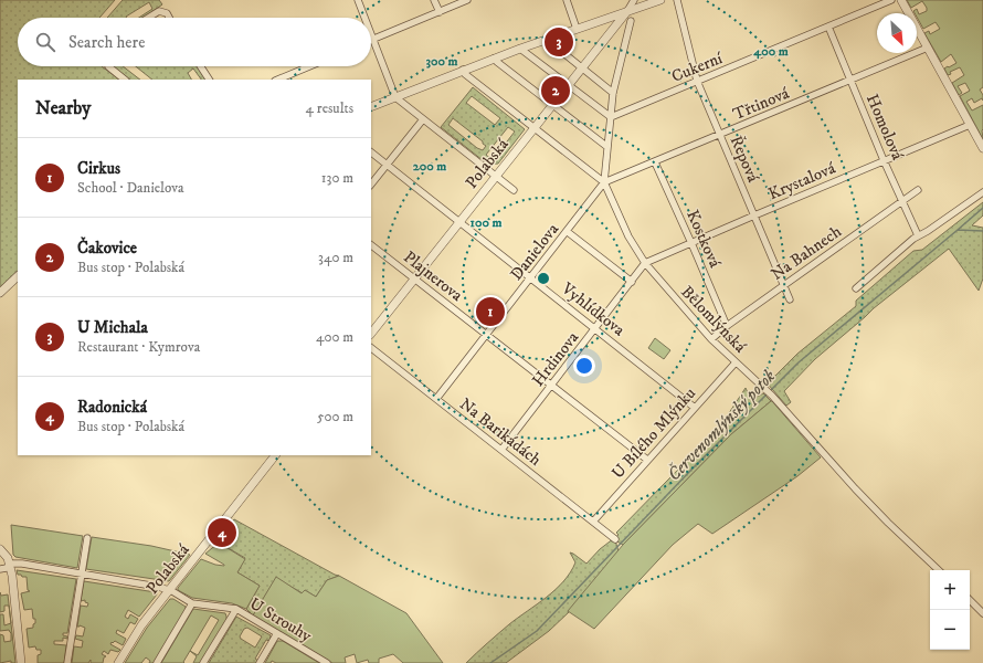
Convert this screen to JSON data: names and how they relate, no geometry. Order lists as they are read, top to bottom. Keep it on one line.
{"streets":{"street":["Cukerní","Třtinová","Homolová","Řepová","Polabská","Krystalová","Kostková","Danielova","Na Bahnech","Plajnerova","Vyhlídkova","Bělomlýnská","Hrdinova","Na Barikádách","U Bílého Mlýnku","U Strouhy"]},"crossings":[["Cukerní","Homolová"],["Cukerní","Řepová"],["Cukerní","Bělomlýnská"],["Třtinová","Homolová"],["Třtinová","Řepová"],["Třtinová","Kostková"],["Třtinová","Danielova"],["Třtinová","Bělomlýnská"],["Homolová","Krystalová"],["Homolová","Na Bahnech"],["Řepová","Krystalová"],["Řepová","Na Bahnech"],["Polabská","Plajnerova"],["Polabská","Vyhlídkova"],["Polabská","U Strouhy"],["Krystalová","Kostková"],["Krystalová","Bělomlýnská"],["Krystalová","Hrdinova"],["Kostková","Na Bahnech"],["Danielova","Plajnerova"],["Danielova","Vyhlídkova"],["Danielova","Bělomlýnská"],["Danielova","Na Barikádách"],["Na Bahnech","Bělomlýnská"],["Plajnerova","Hrdinova"],["Plajnerova","U Bílého Mlýnku"],["Vyhlídkova","Hrdinova"],["Vyhlídkova","U Bílého Mlýnku"],["Bělomlýnská","Hrdinova"],["Bělomlýnská","U Bílého Mlýnku"],["Hrdinova","Na Barikádách"],["Na Barikádách","U Bílého Mlýnku"]],"water":["Červenomlýnský potok"],"north":"bottom right","page":{"search":"Search here","pins":["3","2","1","4"],"heading":["Nearby","4 results"],"list":[{"mark":"1","name":"Cirkus","note":"School · Danielova","value":"130 m"},{"mark":"2","name":"Čakovice","note":"Bus stop · Polabská","value":"340 m"},{"mark":"3","name":"U Michala","note":"Restaurant · Kymrova","value":"400 m"},{"mark":"4","name":"Radonická","note":"Bus stop · Polabská","value":"500 m"}],"map_buttons":["+","−"]},"rings":["400 m","300 m","200 m","100 m"]}
